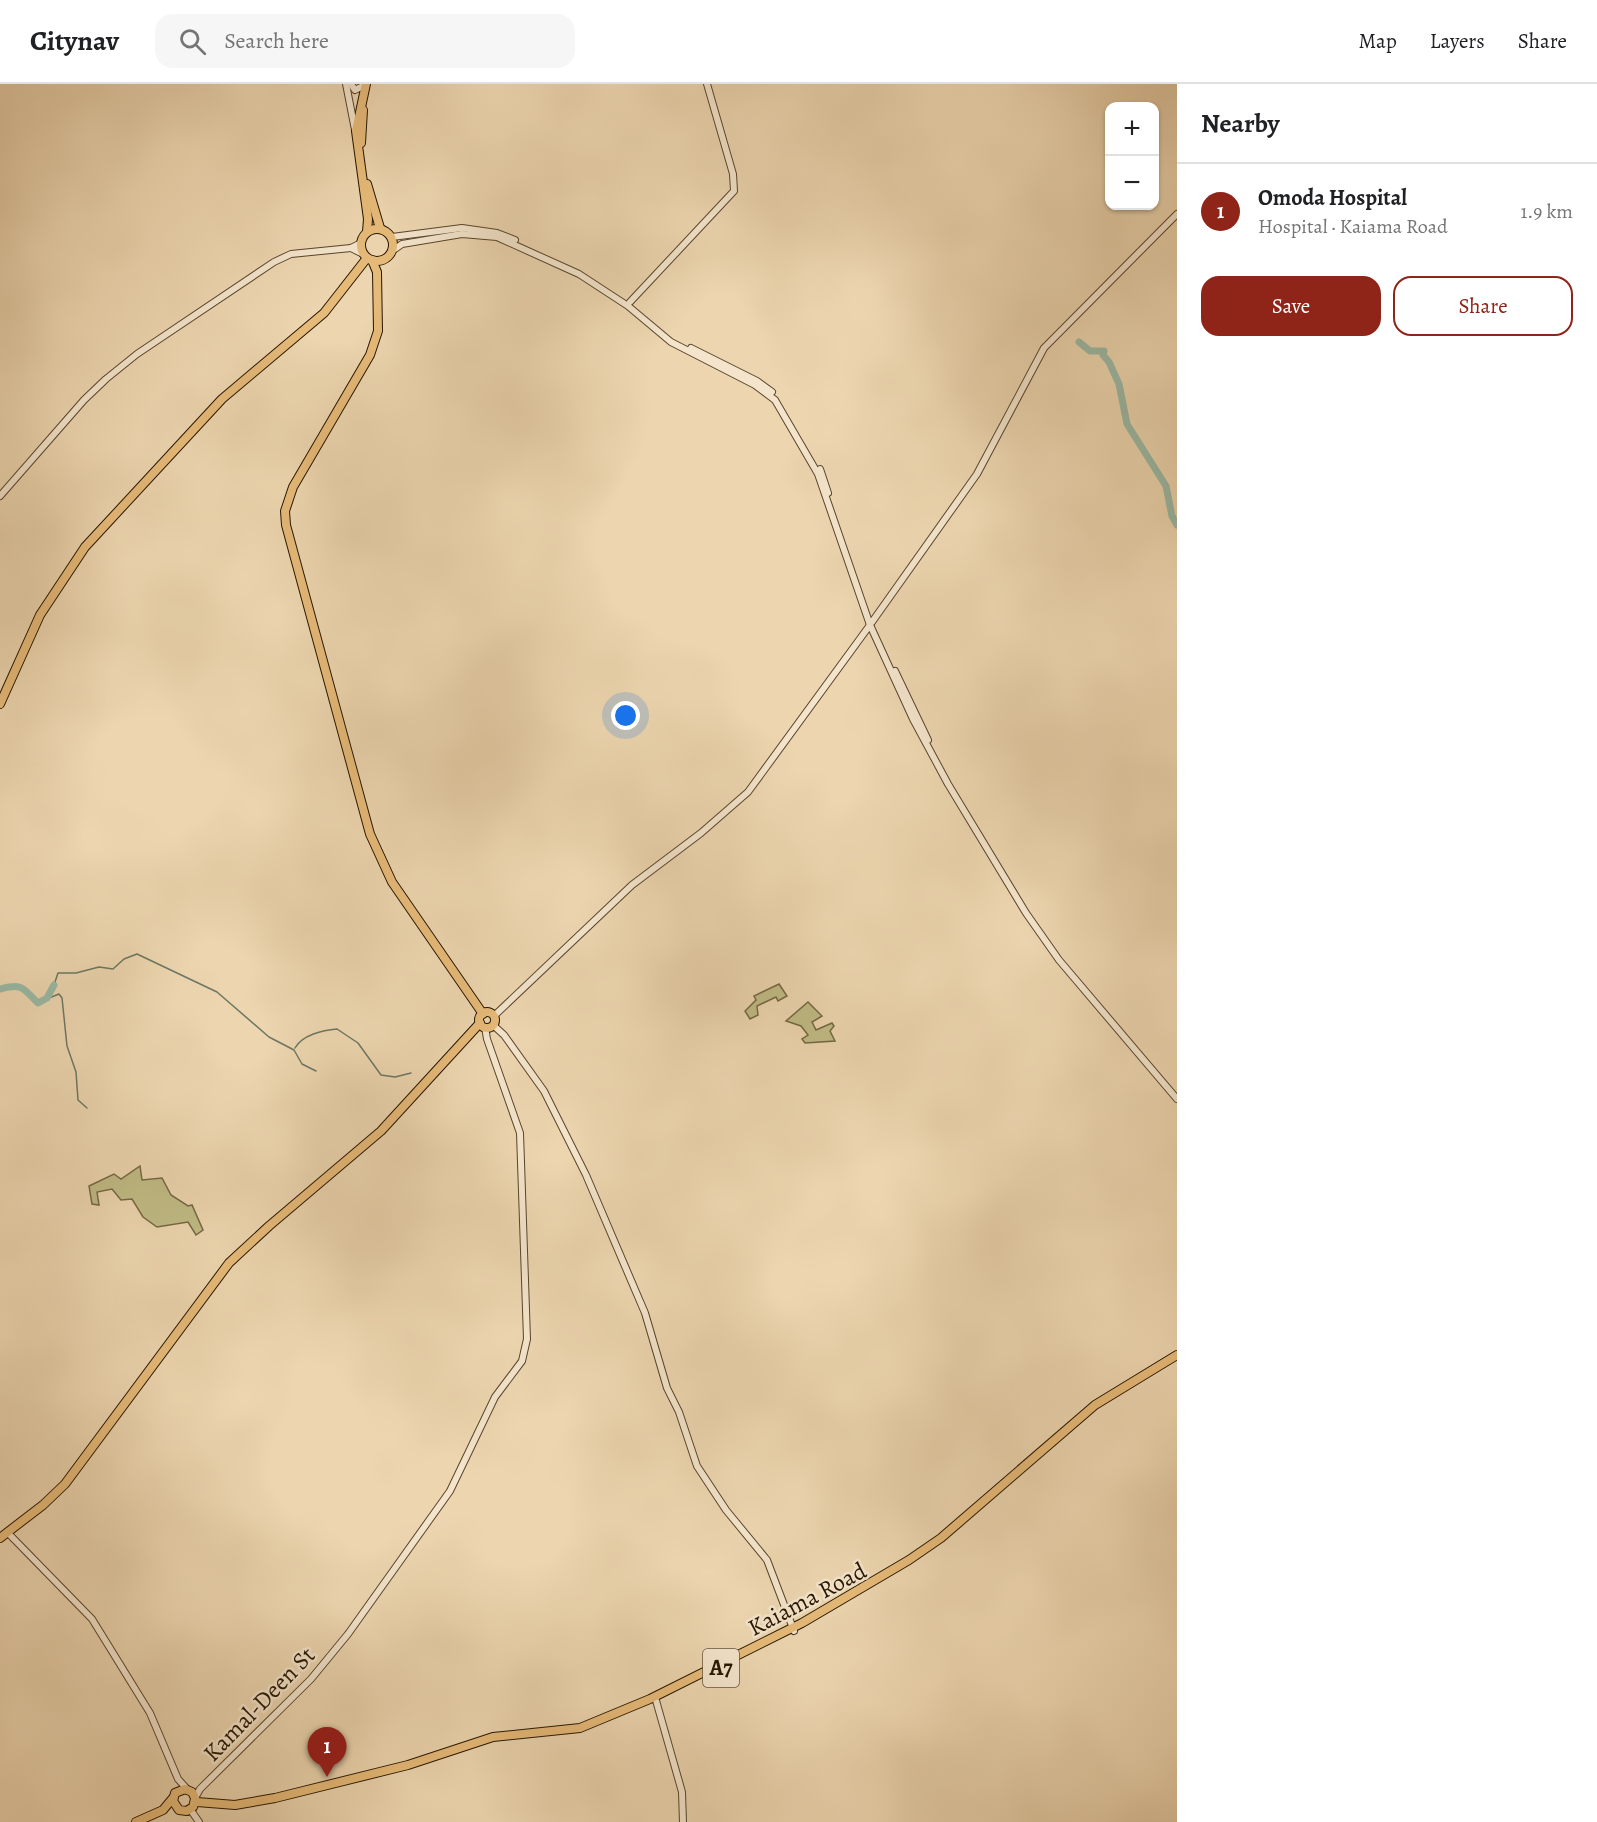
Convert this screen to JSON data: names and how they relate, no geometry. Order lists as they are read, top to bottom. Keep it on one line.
{"streets":{"main road":["Kaiama Road","A7"],"street":["Kamal-Deen St"]},"crossings":[["Kaiama Road","A7"],["Kaiama Road","Kamal-Deen St"]],"page":{"header":"Citynav","search":"Search here","nav":["Map","Layers","Share"],"heading":"Nearby","map_buttons":["+","−"],"list":[{"mark":"1","name":"Omoda Hospital","note":"Hospital · Kaiama Road","value":"1.9 km"}],"buttons":["Save","Share"],"pins":"1"}}
